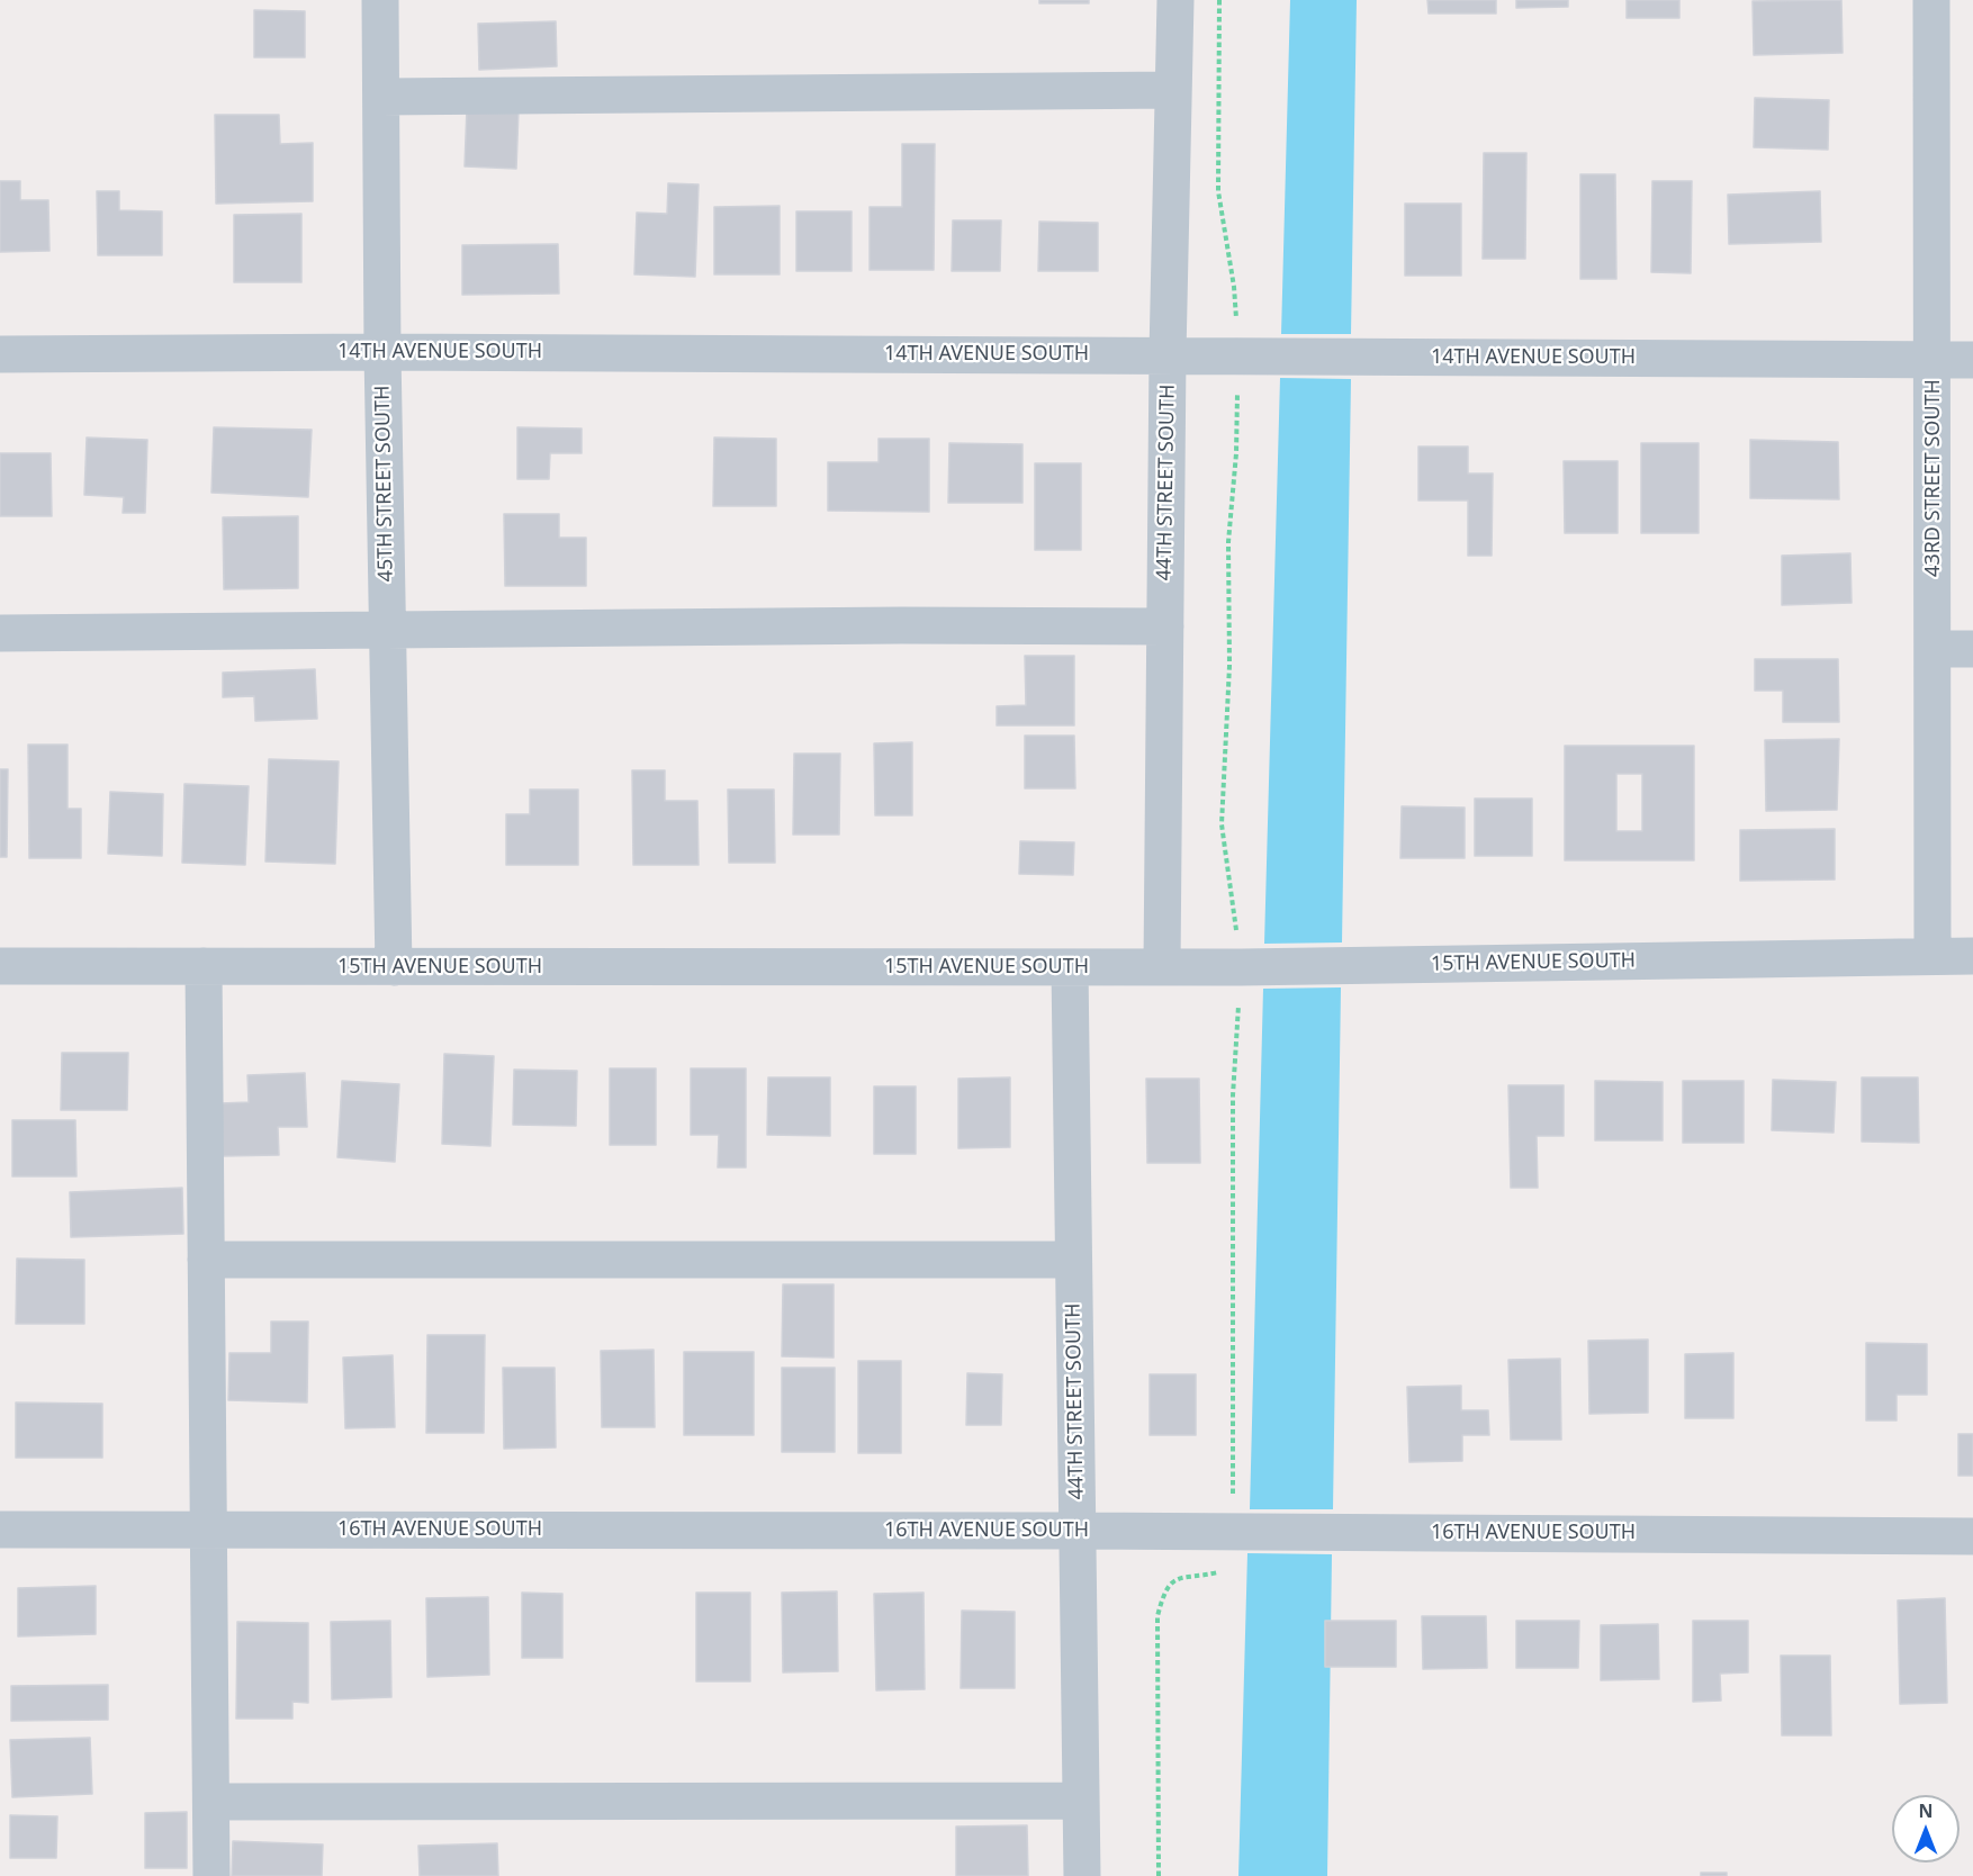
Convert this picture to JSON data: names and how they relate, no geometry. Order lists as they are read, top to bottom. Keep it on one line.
{"streets":{"street":["14TH AVENUE SOUTH","43RD STREET SOUTH","44TH STREET SOUTH","45TH STREET SOUTH","15TH AVENUE SOUTH","16TH AVENUE SOUTH"]},"crossings":[["14TH AVENUE SOUTH","43RD STREET SOUTH"],["14TH AVENUE SOUTH","44TH STREET SOUTH"],["14TH AVENUE SOUTH","45TH STREET SOUTH"],["43RD STREET SOUTH","15TH AVENUE SOUTH"],["44TH STREET SOUTH","15TH AVENUE SOUTH"],["44TH STREET SOUTH","16TH AVENUE SOUTH"],["45TH STREET SOUTH","15TH AVENUE SOUTH"]],"north":"top"}
